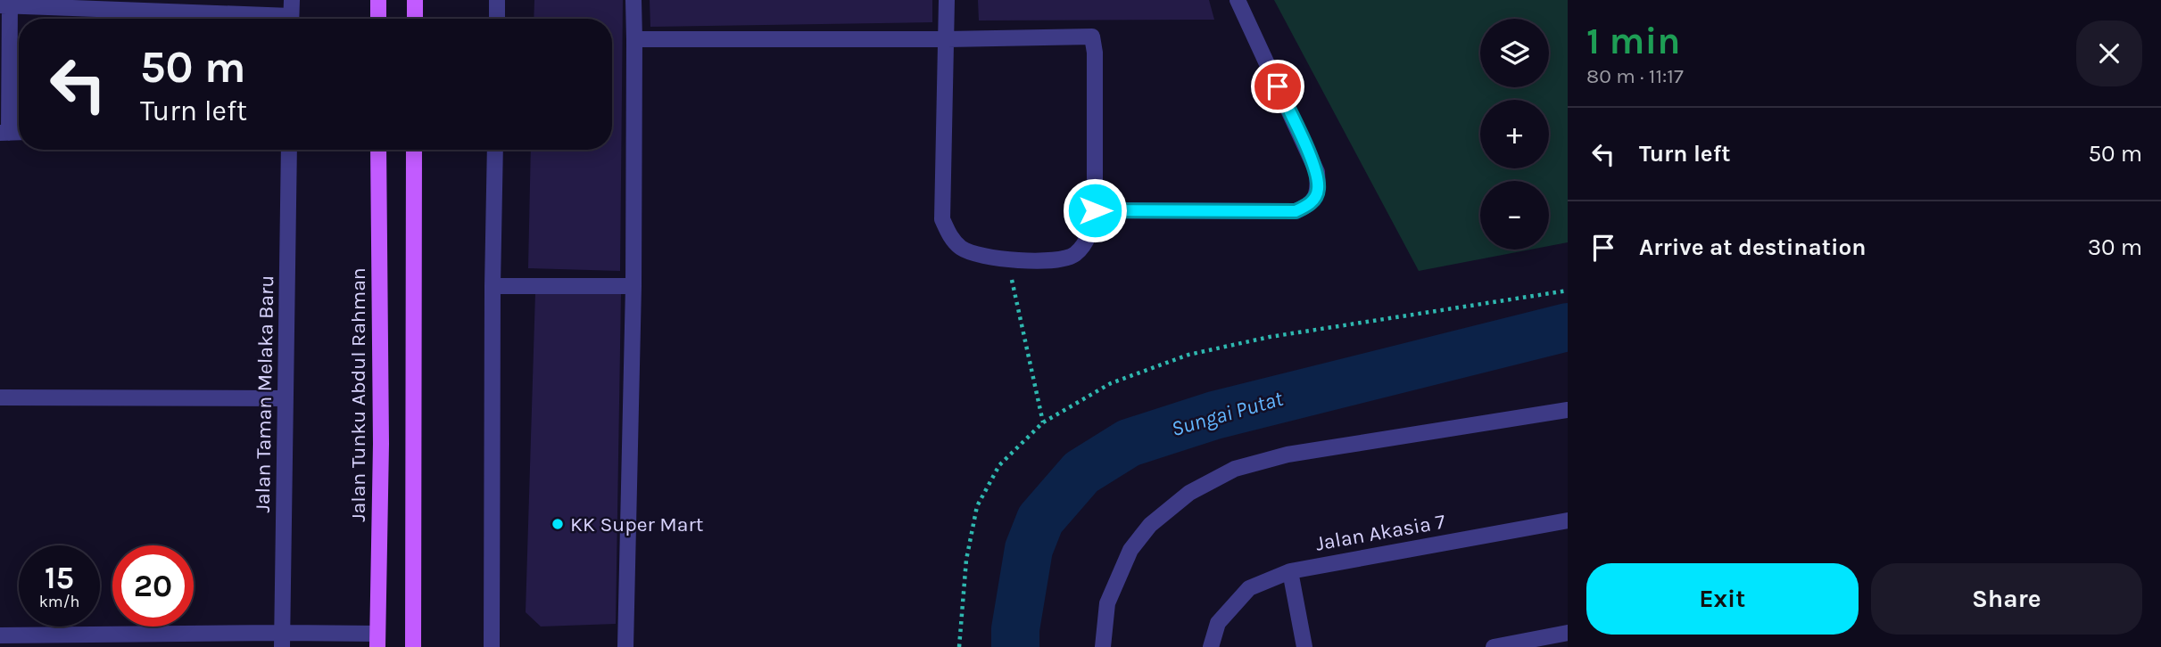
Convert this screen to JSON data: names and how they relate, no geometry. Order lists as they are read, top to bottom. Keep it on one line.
{"streets":{"main road":["Jalan Tunku Abdul Rahman"],"street":["Jalan Taman Melaka Baru","Jalan Akasia 7"]},"water":["Sungai Putat"],"places":["KK Super Mart"],"page":{"heading":["1 min","80 m · 11:17"],"map_buttons":["+","−"],"turn":["50 m","Turn left"],"list":[{"name":"Turn left","value":"50 m"},{"name":"Arrive at destination","value":"30 m"}],"speed":"15 km/h","limit":"20","buttons":["Exit","Share"]}}
